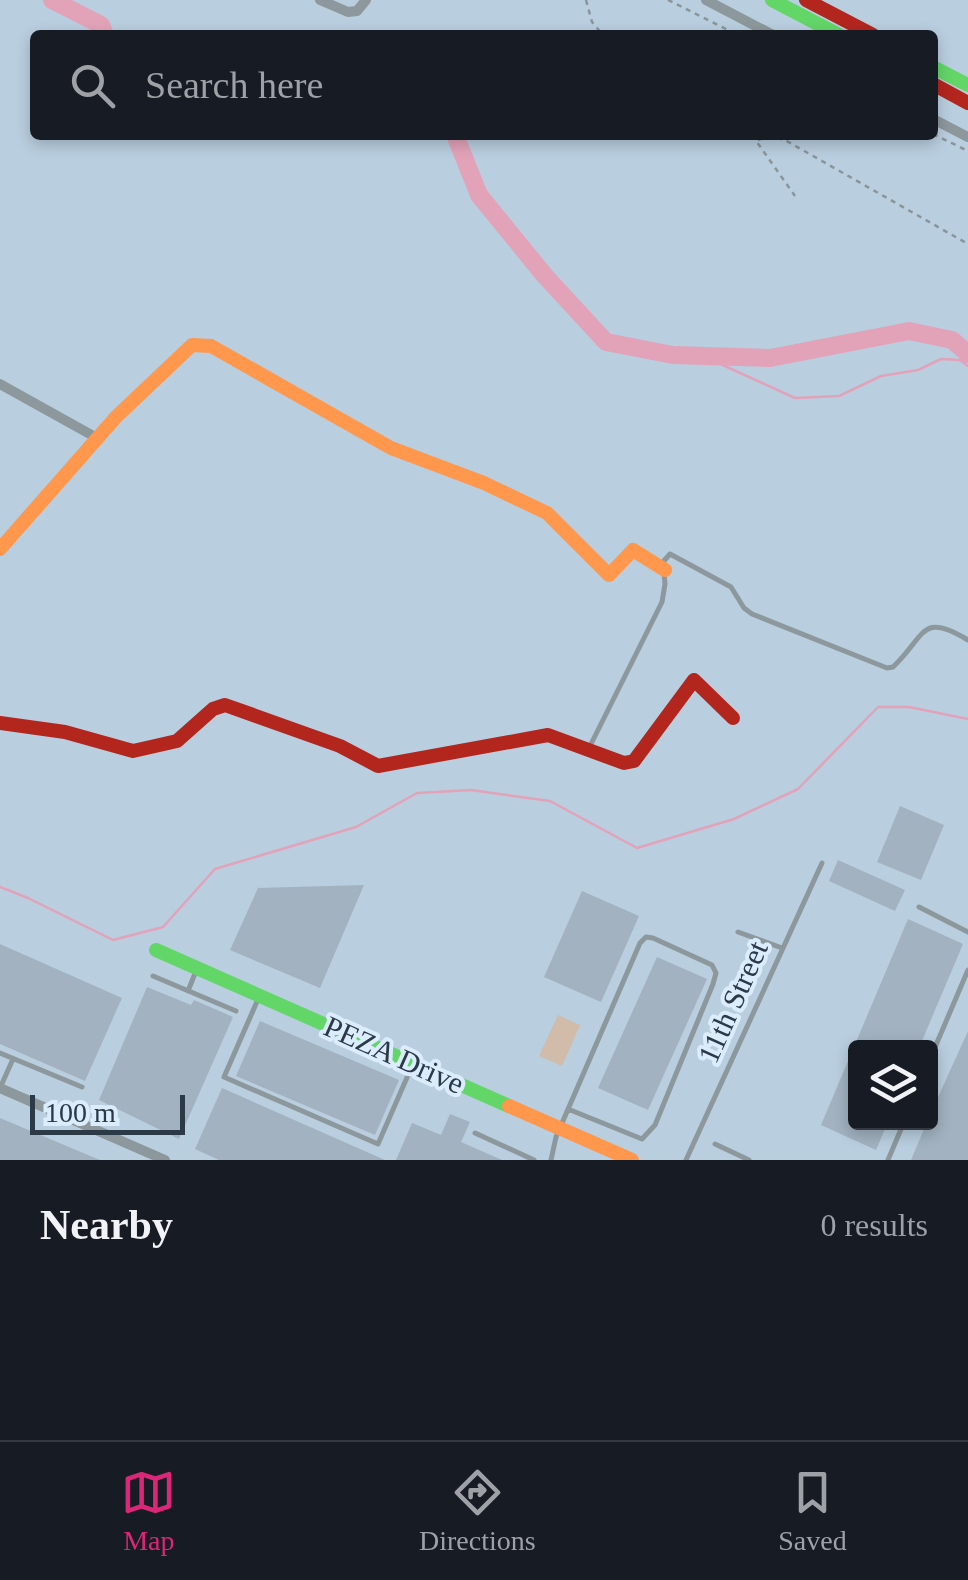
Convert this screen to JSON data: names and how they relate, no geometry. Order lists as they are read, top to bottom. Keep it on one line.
{"streets":{"main road":["PEZA Drive"],"lane":["11th Street"]},"scale_bar":"100 m","page":{"search":"Search here","scale":"100 m","heading":["Nearby","0 results"],"nav":["Map","Directions","Saved"]}}
